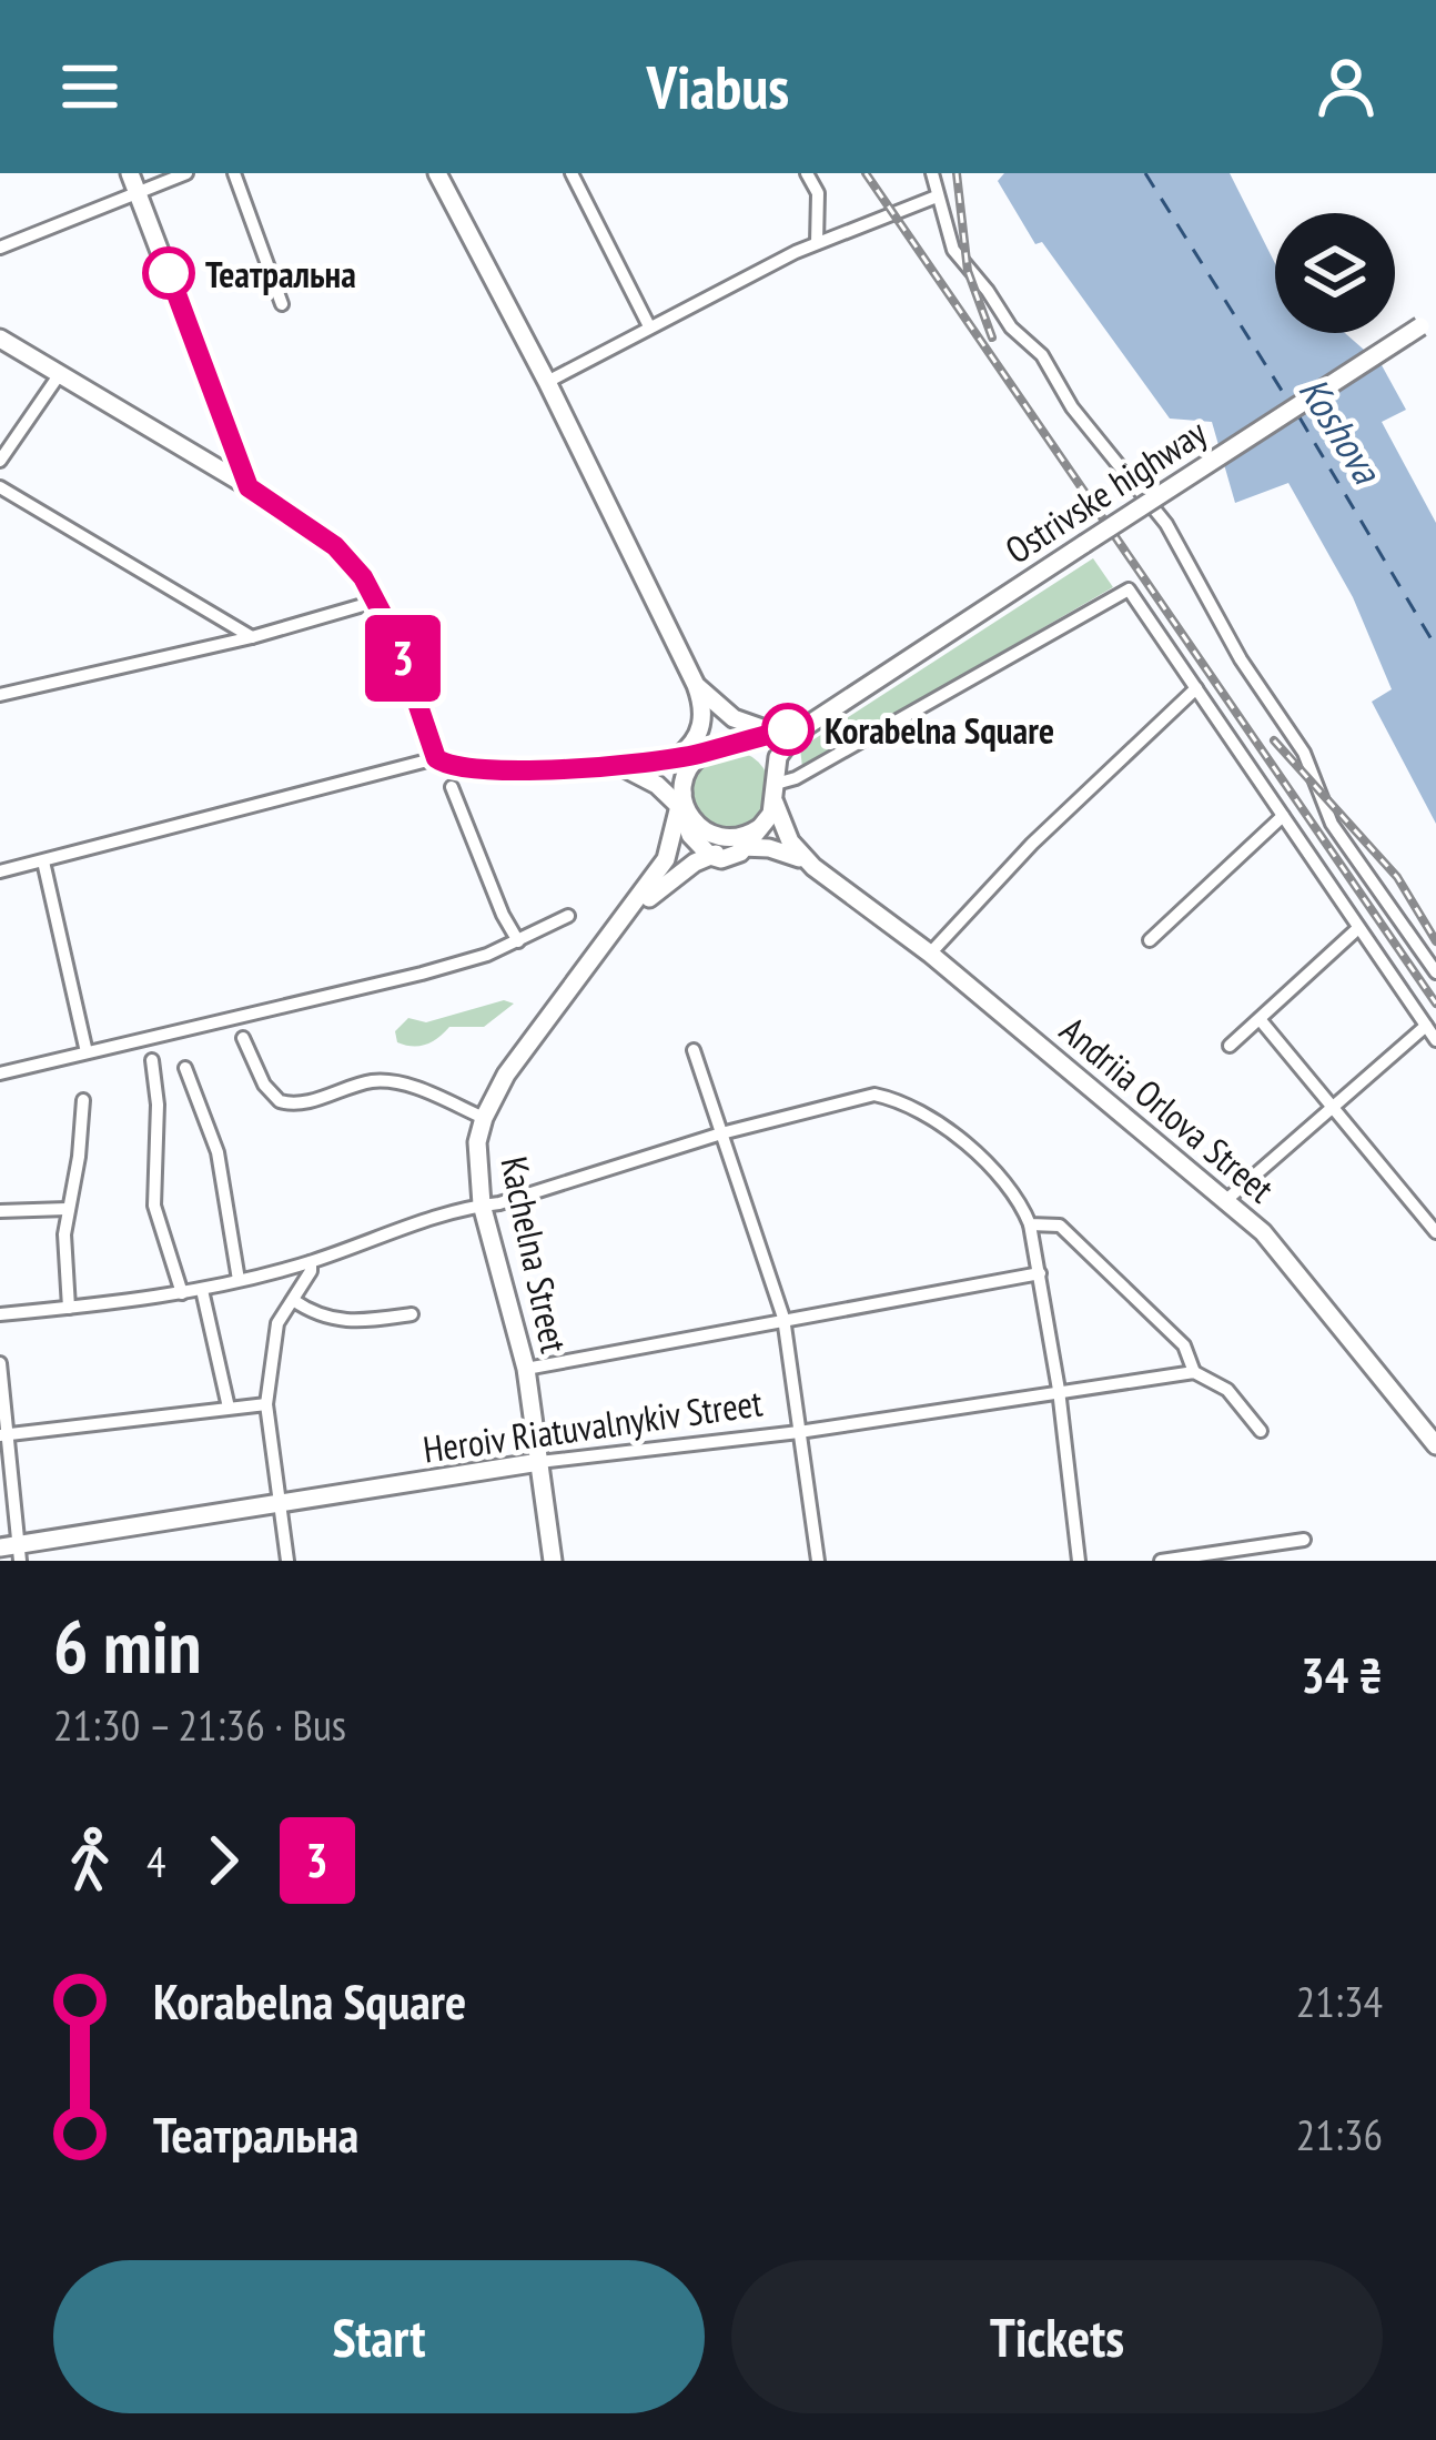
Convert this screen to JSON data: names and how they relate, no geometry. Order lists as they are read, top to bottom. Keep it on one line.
{"streets":{"street":["Ostrivske highway","Andriia Orlova Street","Kachelna Street","Heroiv Riatuvalnykiv Street"]},"crossings":[["Ostrivske highway","Andriia Orlova Street"],["Ostrivske highway","Kachelna Street"],["Andriia Orlova Street","Kachelna Street"],["Kachelna Street","Heroiv Riatuvalnykiv Street"]],"water":["Koshova"],"places":["Театральна","Korabelna Square"],"lines":["bus line 3"],"page":{"header":"Viabus","on_map":"3","heading":["6 min","21:30 – 21:36 · Bus","34 ₴"],"legs":["4","3"],"list":[{"name":"Korabelna Square","value":"21:34"},{"name":"Театральна","value":"21:36"}],"buttons":["Start","Tickets"]}}
